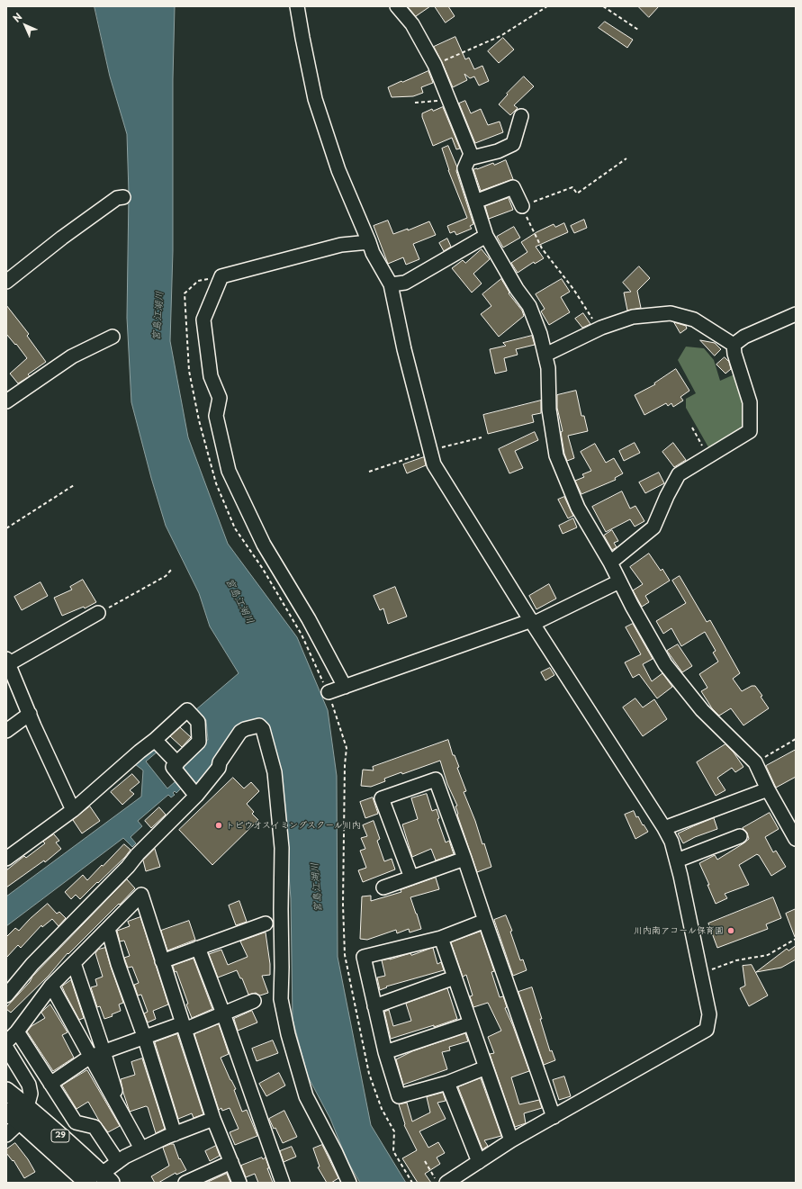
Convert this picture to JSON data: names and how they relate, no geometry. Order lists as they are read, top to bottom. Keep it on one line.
{"streets":{"main road":["29"]},"water":["宮島江湖川"],"places":["トビウオスイミングスクール川内","川内南アコール保育園"],"north":"top left"}
